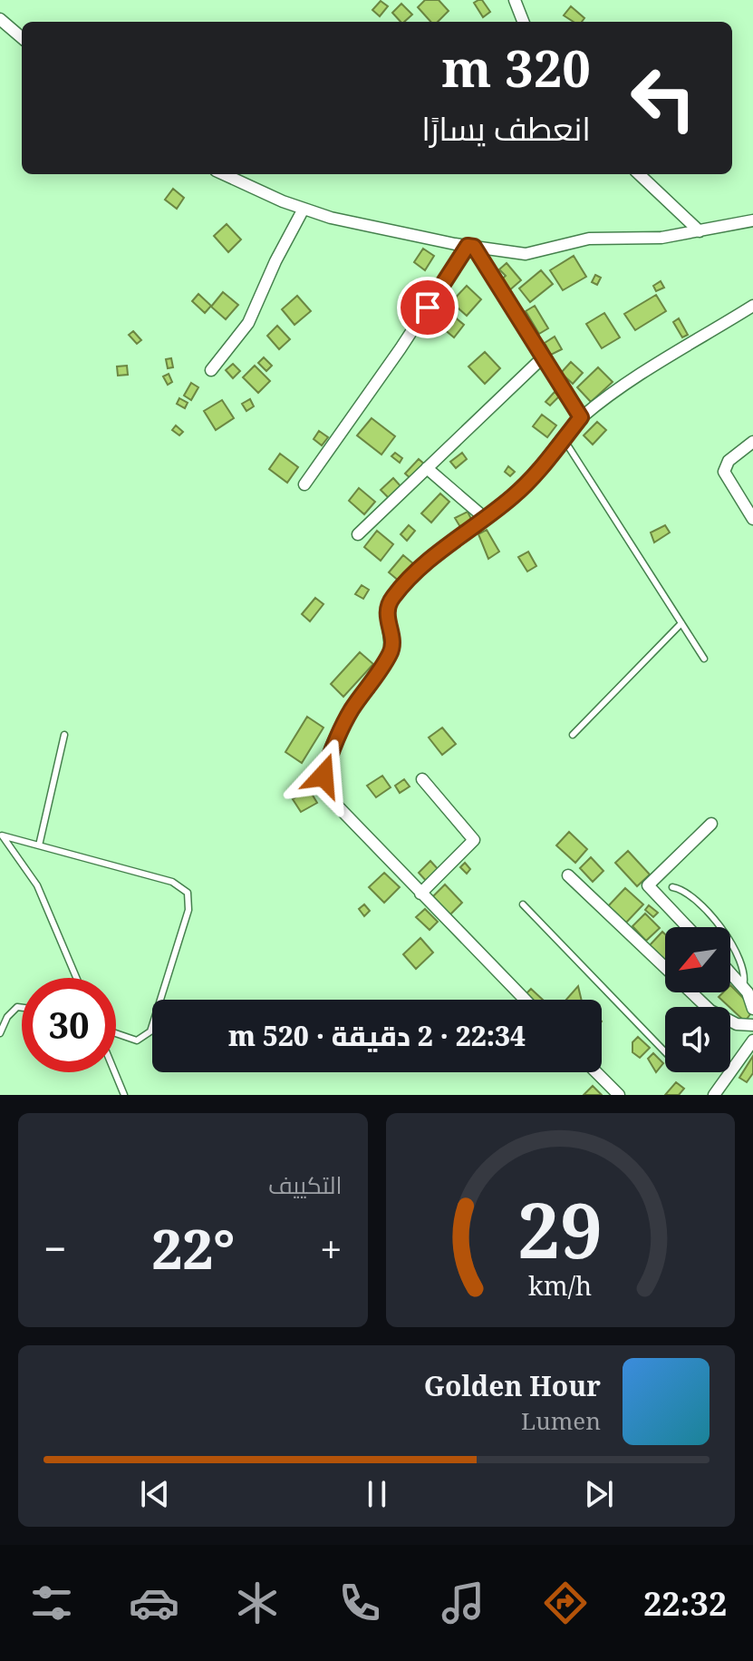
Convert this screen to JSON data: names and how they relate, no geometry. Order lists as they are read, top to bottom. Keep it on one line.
{"north":"bottom left","page":{"turn":["320 m","انعطف يسارًا"],"limit":"30","trip":"22:34 · 2 دقيقة · 520 m","tile":"التكييف","heat":["−","22°","+"],"song":["Golden Hour","Lumen"],"tabs":"22:32","gauge":["29","km/h"]}}
